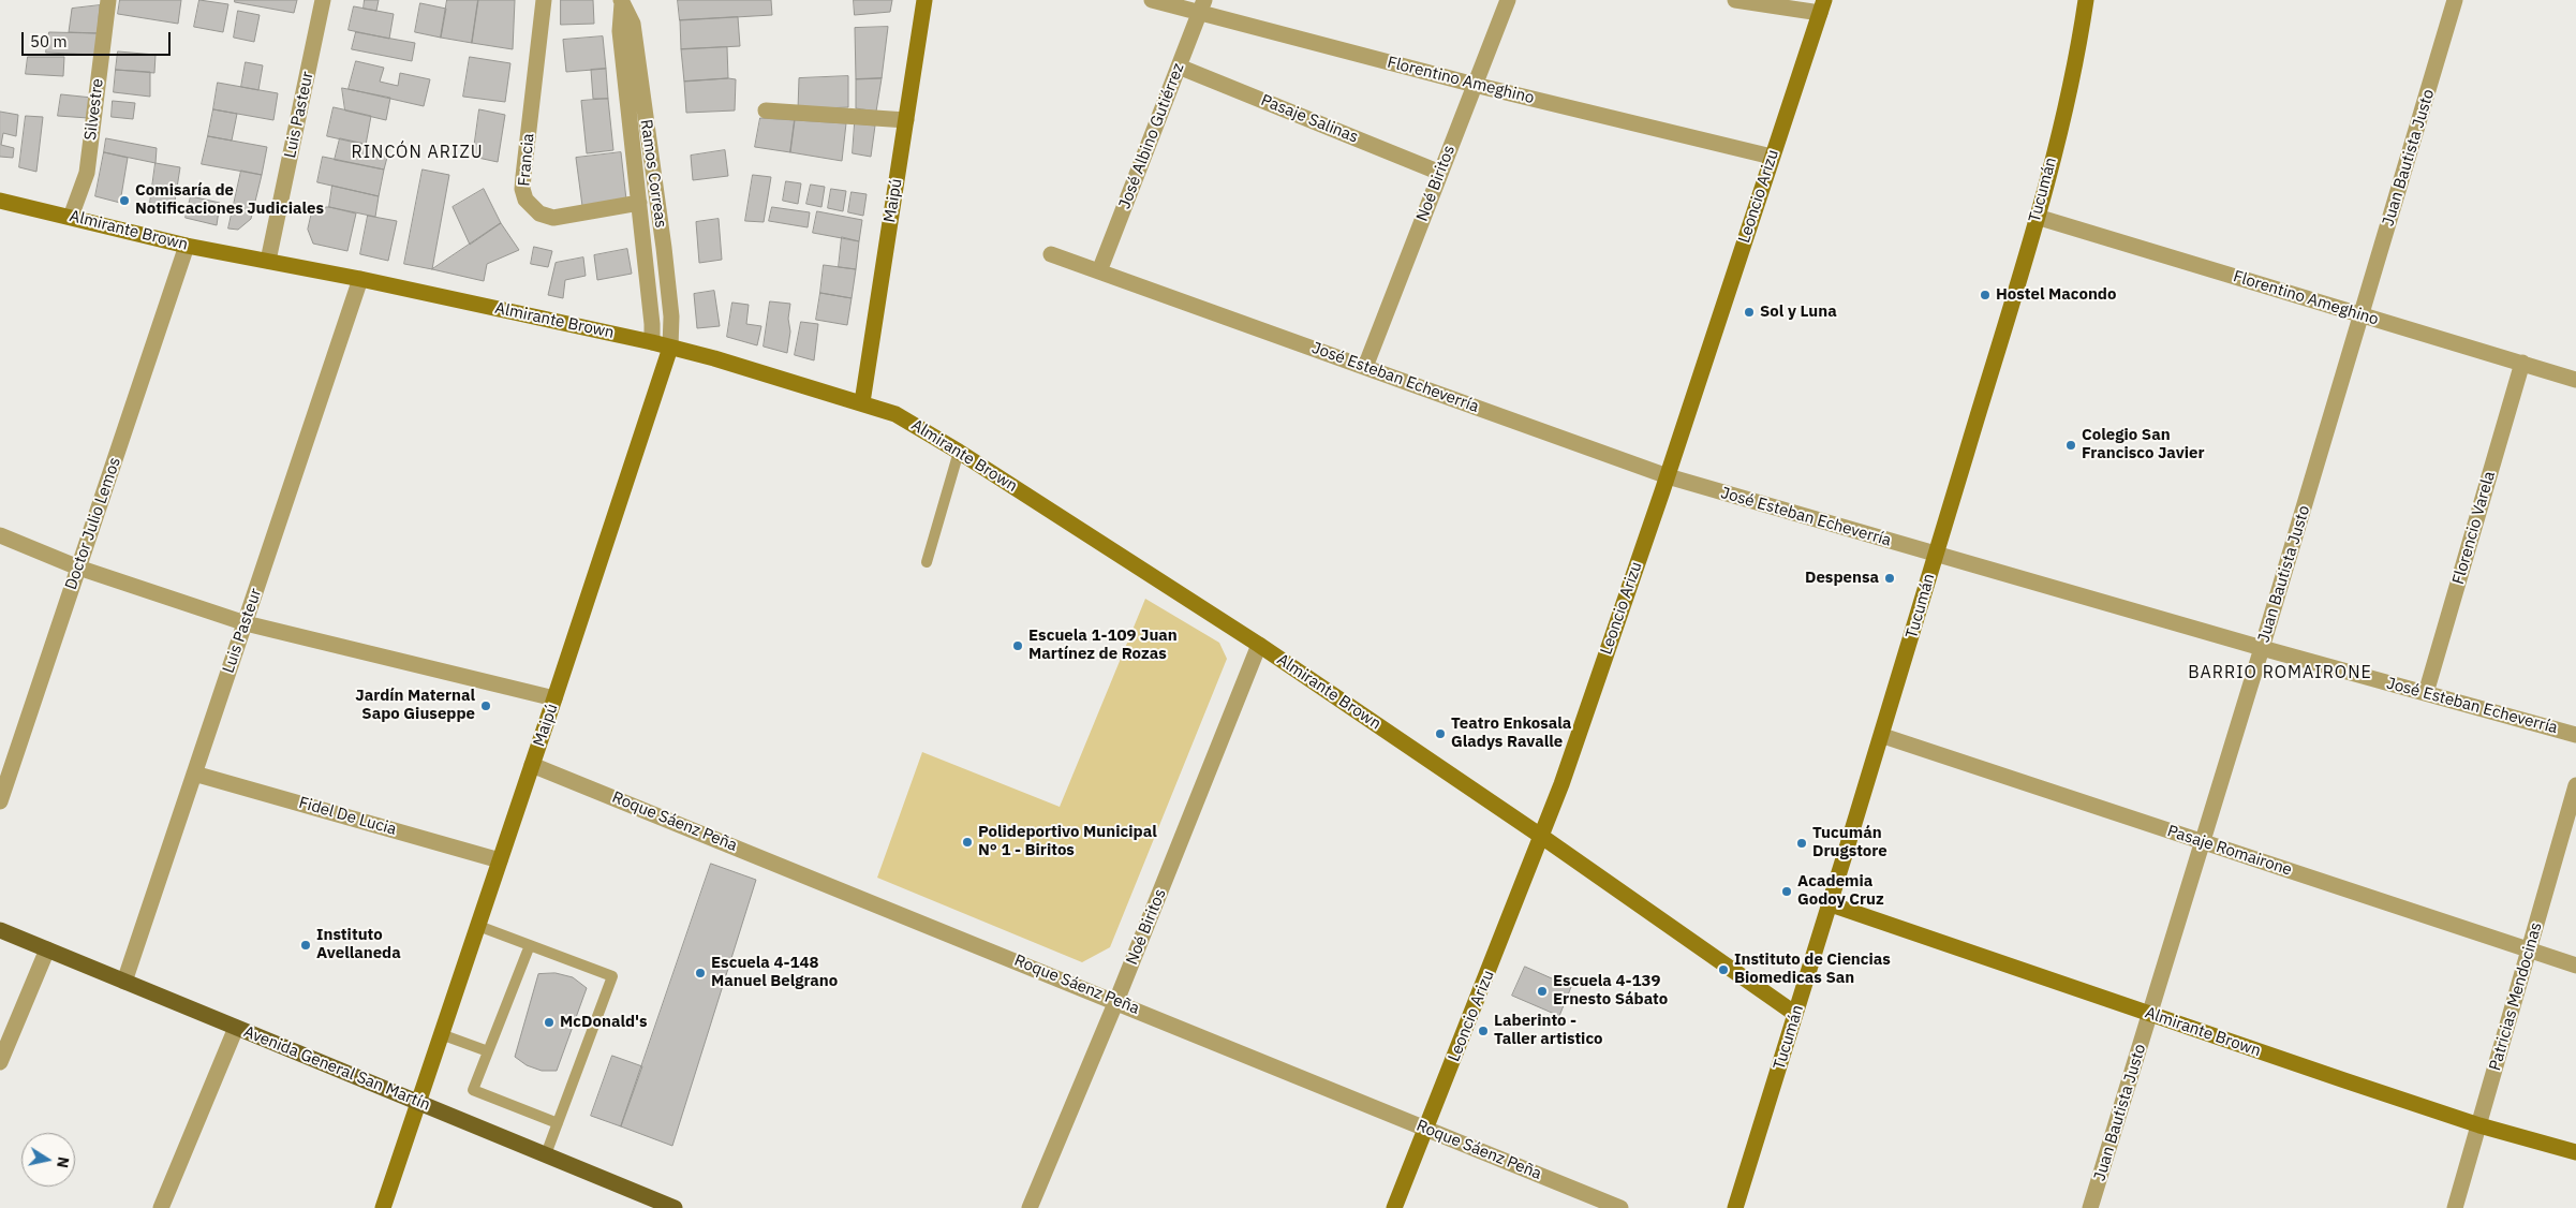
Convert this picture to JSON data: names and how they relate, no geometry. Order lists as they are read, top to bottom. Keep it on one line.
{"streets":{"main road":["Avenida General San Martín"],"street":["Florentino Ameghino","Silvestre","Luis Pasteur","Pasaje Salinas","José Albino Gutiérrez","Juan Bautista Justo","Francia","Ramos Correas","Noé Biritos","Tucumán","Leoncio Arizu","Maipú","Almirante Brown","José Esteban Echeverría","Doctor Julio Lemos","Florencio Varela","Fidel De Lucia","Roque Sáenz Peña","Pasaje Romairone","Patricias Mendocinas"]},"crossings":[["Florentino Ameghino","José Albino Gutiérrez"],["Florentino Ameghino","Juan Bautista Justo"],["Florentino Ameghino","Noé Biritos"],["Florentino Ameghino","Tucumán"],["Florentino Ameghino","Leoncio Arizu"],["Florentino Ameghino","Florencio Varela"],["Silvestre","Almirante Brown"],["Luis Pasteur","Almirante Brown"],["Luis Pasteur","Fidel De Lucia"],["Luis Pasteur","Avenida General San Martín"],["Pasaje Salinas","José Albino Gutiérrez"],["Pasaje Salinas","Noé Biritos"],["José Albino Gutiérrez","José Esteban Echeverría"],["Juan Bautista Justo","Almirante Brown"],["Juan Bautista Justo","José Esteban Echeverría"],["Juan Bautista Justo","Pasaje Romairone"],["Francia","Ramos Correas"],["Ramos Correas","Maipú"],["Ramos Correas","Almirante Brown"],["Noé Biritos","Almirante Brown"],["Noé Biritos","José Esteban Echeverría"],["Noé Biritos","Roque Sáenz Peña"],["Tucumán","Almirante Brown"],["Tucumán","José Esteban Echeverría"],["Tucumán","Pasaje Romairone"],["Leoncio Arizu","Almirante Brown"],["Leoncio Arizu","José Esteban Echeverría"],["Leoncio Arizu","Roque Sáenz Peña"],["Maipú","Almirante Brown"],["Maipú","Fidel De Lucia"],["Maipú","Roque Sáenz Peña"],["Maipú","Avenida General San Martín"],["Almirante Brown","Doctor Julio Lemos"],["Almirante Brown","Patricias Mendocinas"],["José Esteban Echeverría","Florencio Varela"],["Pasaje Romairone","Patricias Mendocinas"]],"districts":["RINCÓN ARIZU","BARRIO ROMAIRONE"],"places":["Comisaría de Notificaciones Judiciales","Hostel Macondo","Sol y Luna","Colegio San Francisco Javier","Despensa","Escuela 1-109 Juan Martínez de Rozas","Jardín Maternal Sapo Giuseppe","Teatro Enkosala Gladys Ravalle","Polideportivo Municipal N° 1 - Biritos","Tucumán Drugstore","Academia Godoy Cruz","Instituto Avellaneda","Instituto de Ciencias Biomedicas San","Escuela 4-148 Manuel Belgrano","Escuela 4-139 Ernesto Sábato","McDonald's","Laberinto - Taller artistico"],"scale_bar":"50 m","north":"right"}
